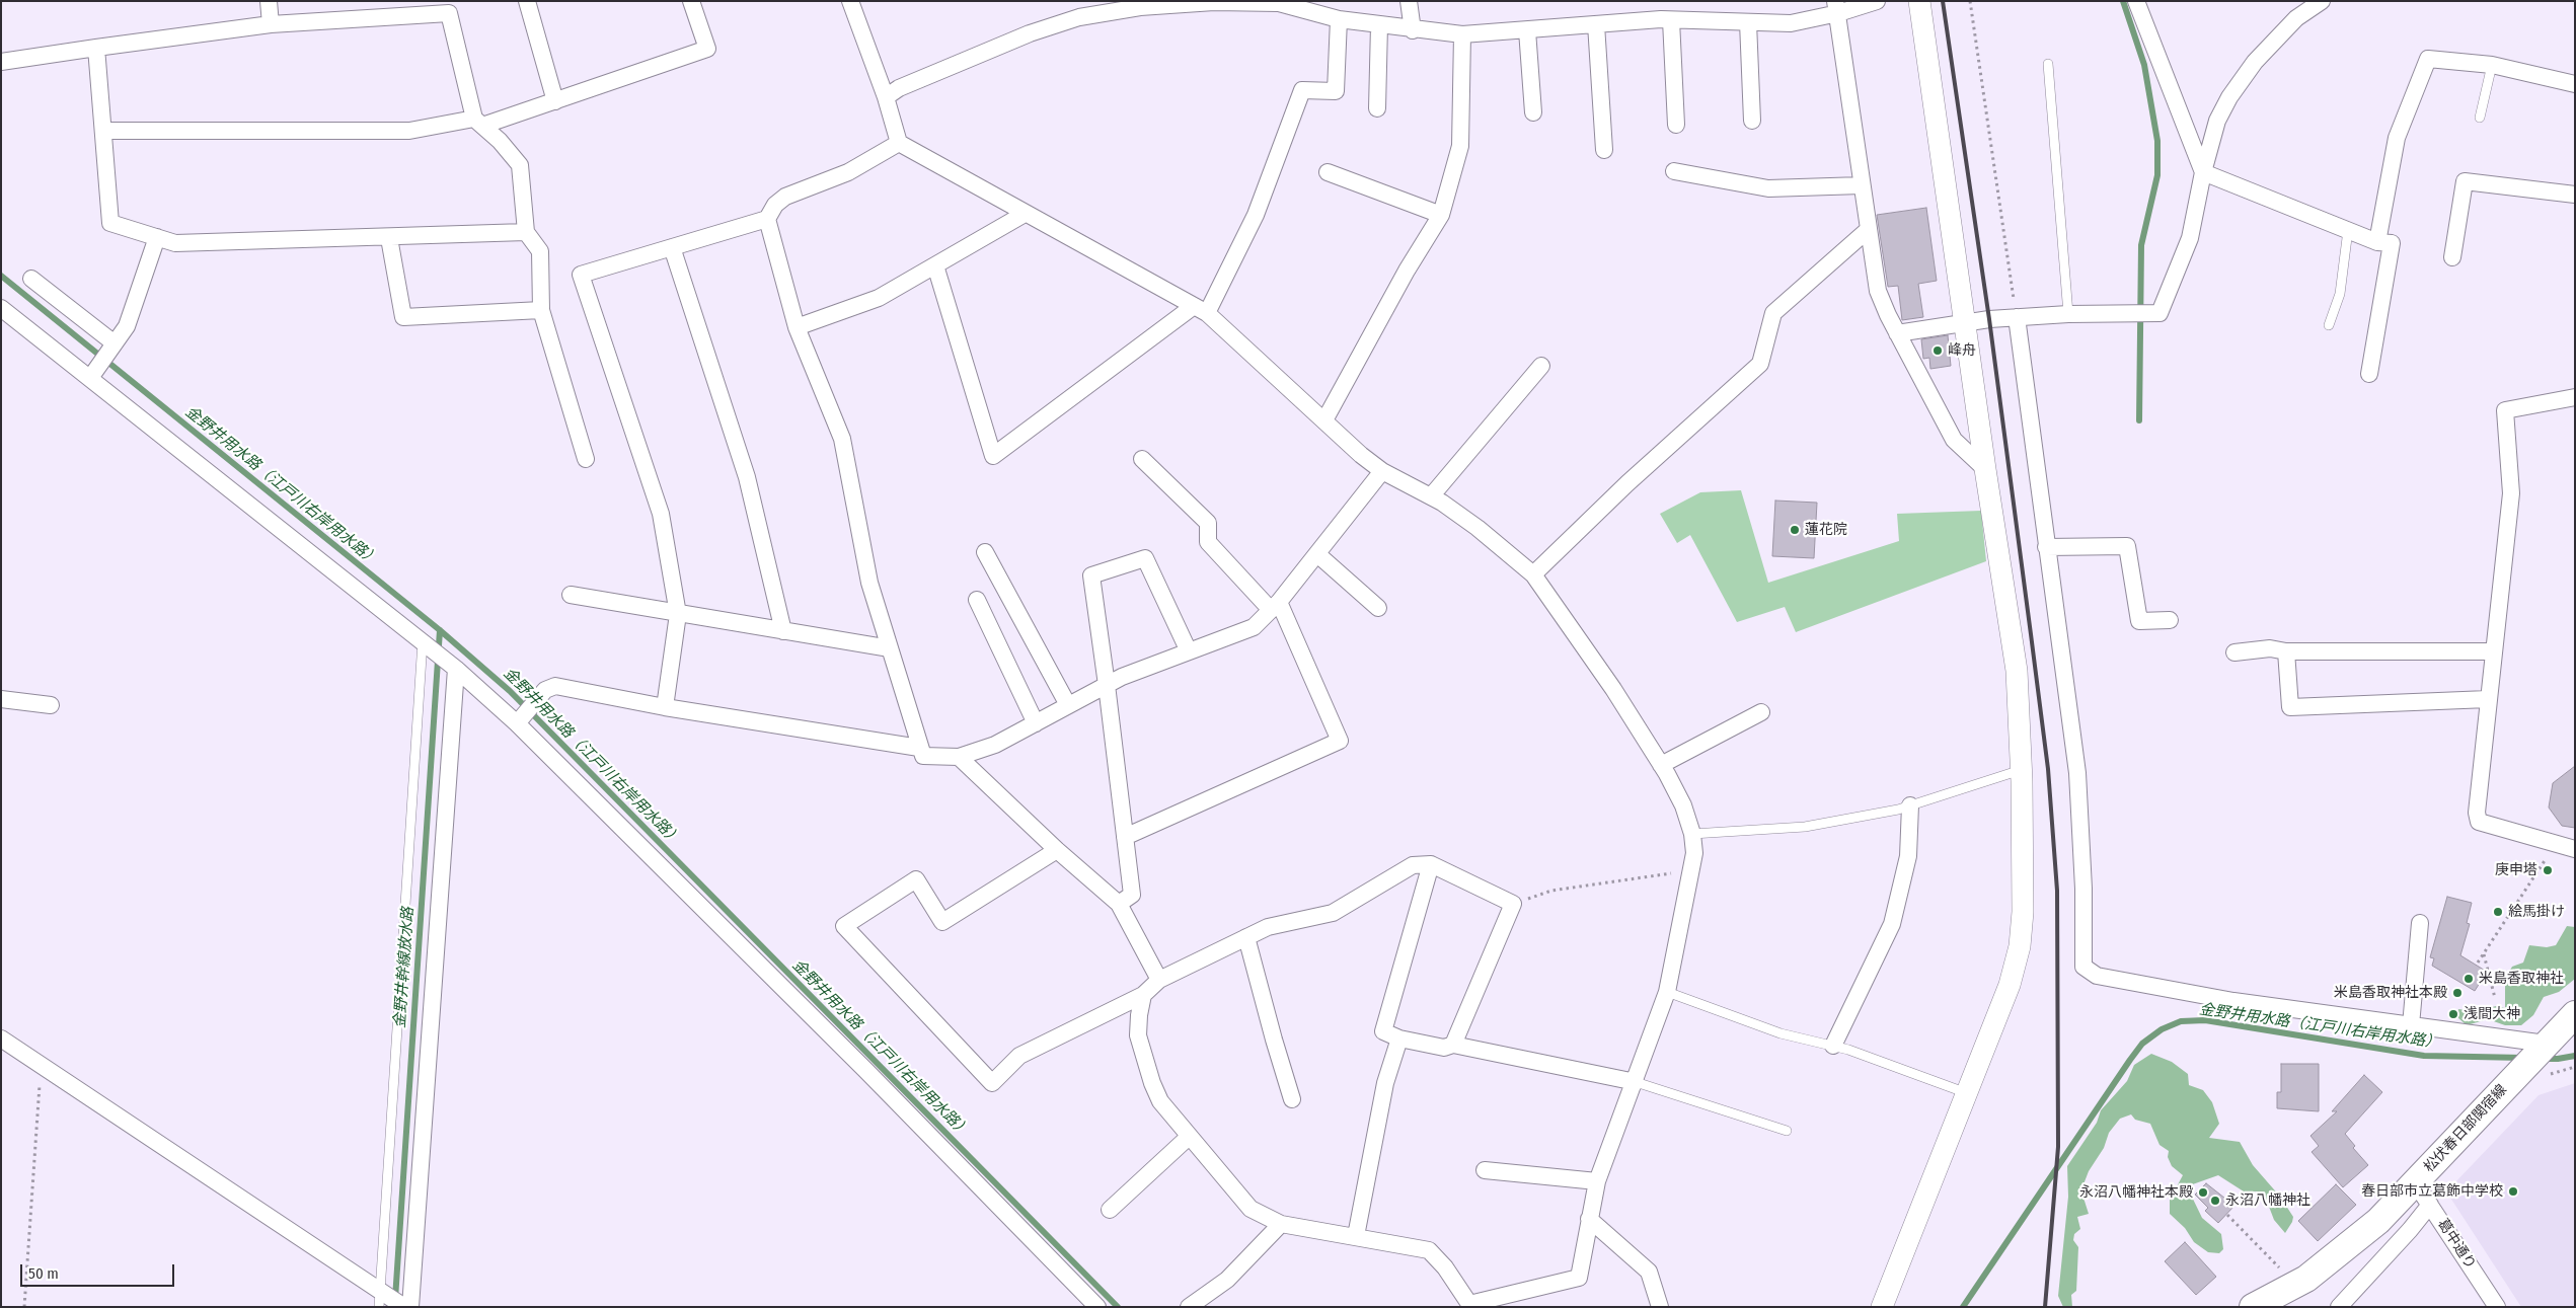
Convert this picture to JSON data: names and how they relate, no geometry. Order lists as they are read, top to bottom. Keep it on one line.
{"streets":{"main road":["松伏春日部関宿線"],"street":["葛中通り"]},"crossings":[["松伏春日部関宿線","葛中通り"]],"water":["金野井用水路（江戸川右岸用水路）","金野井幹線放水路"],"places":["峰舟","蓮花院","庚申塔","絵馬掛け","米島香取神社","米島香取神社本殿","浅間大神","春日部市立葛飾中学校","永沼八幡神社本殿","永沼八幡神社"],"scale_bar":"50 m"}
